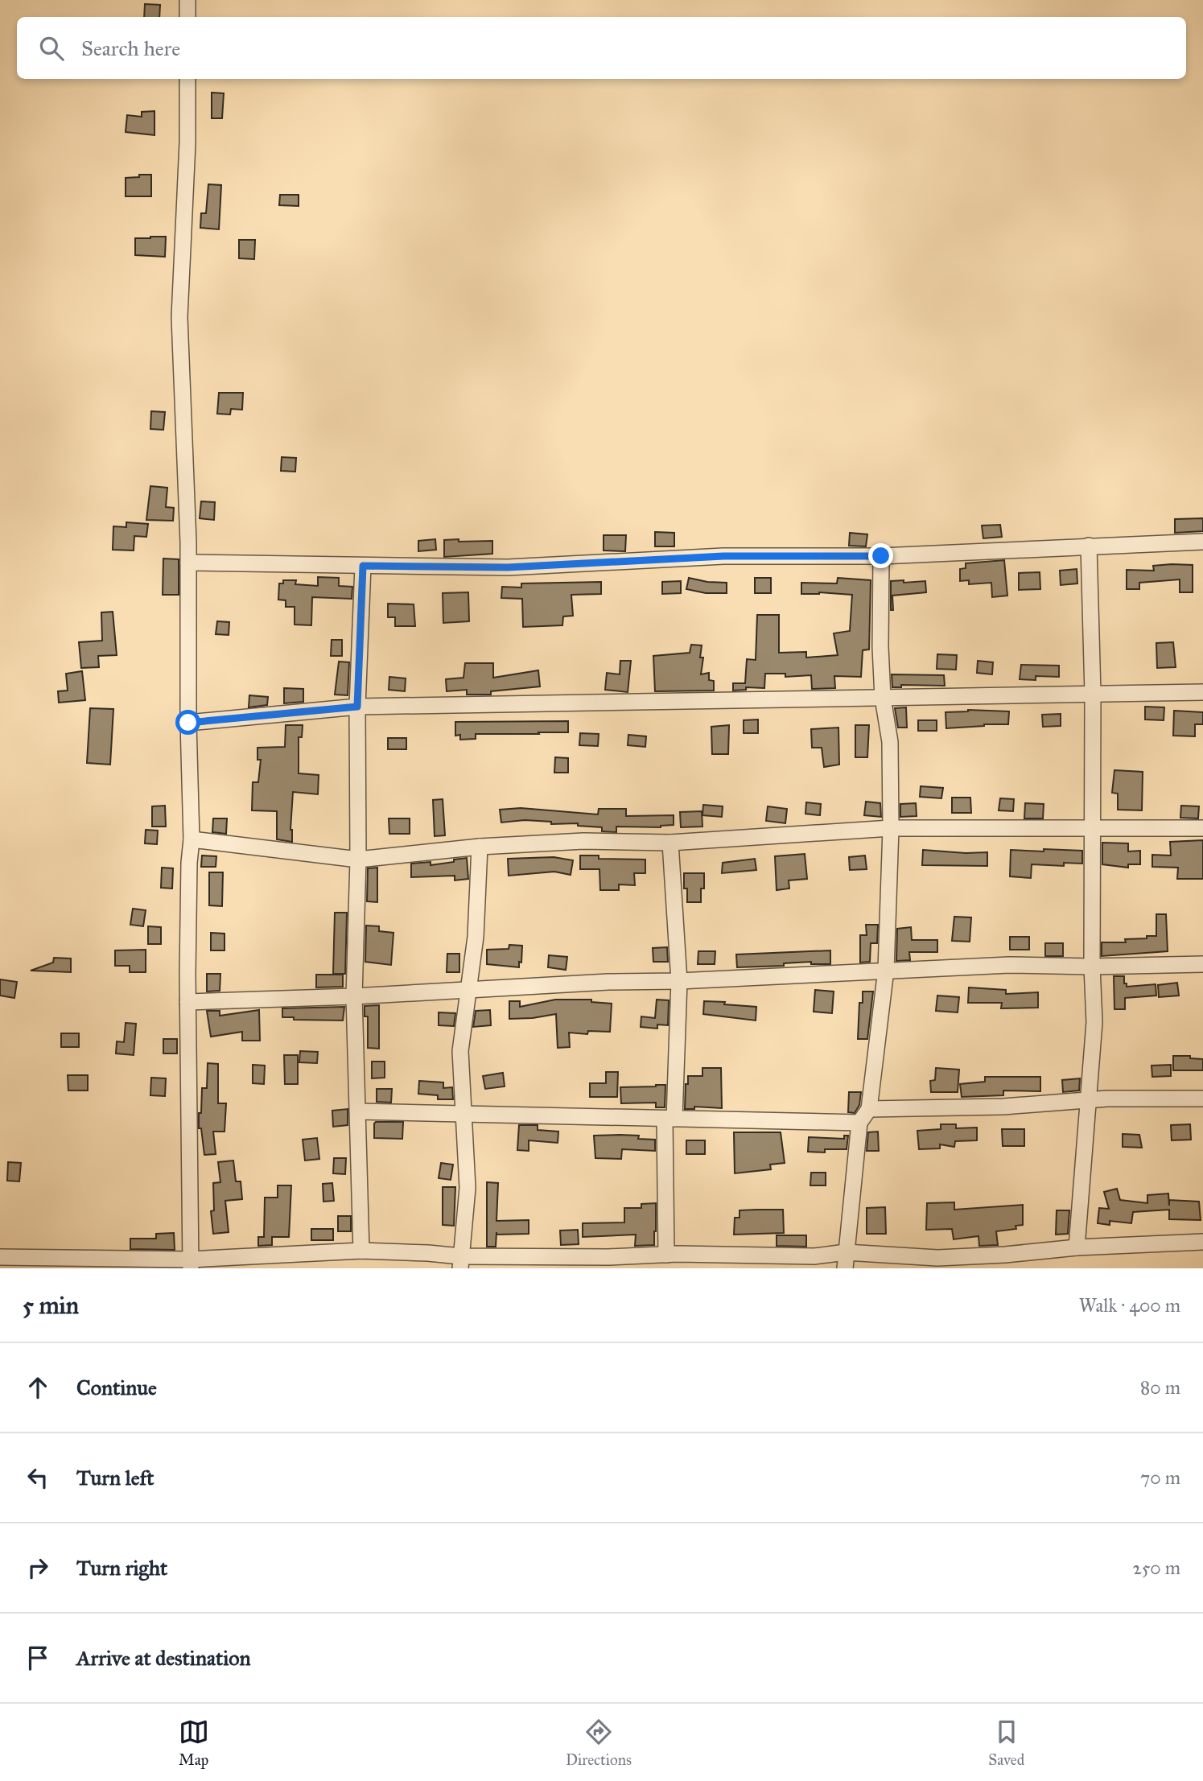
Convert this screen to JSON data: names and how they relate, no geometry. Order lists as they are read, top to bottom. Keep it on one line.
{"page":{"search":"Search here","heading":["5 min","Walk · 400 m"],"list":[["Continue","80 m"],["Turn left","70 m"],["Turn right","250 m"],"Arrive at destination"],"nav":["Map","Directions","Saved"]}}
